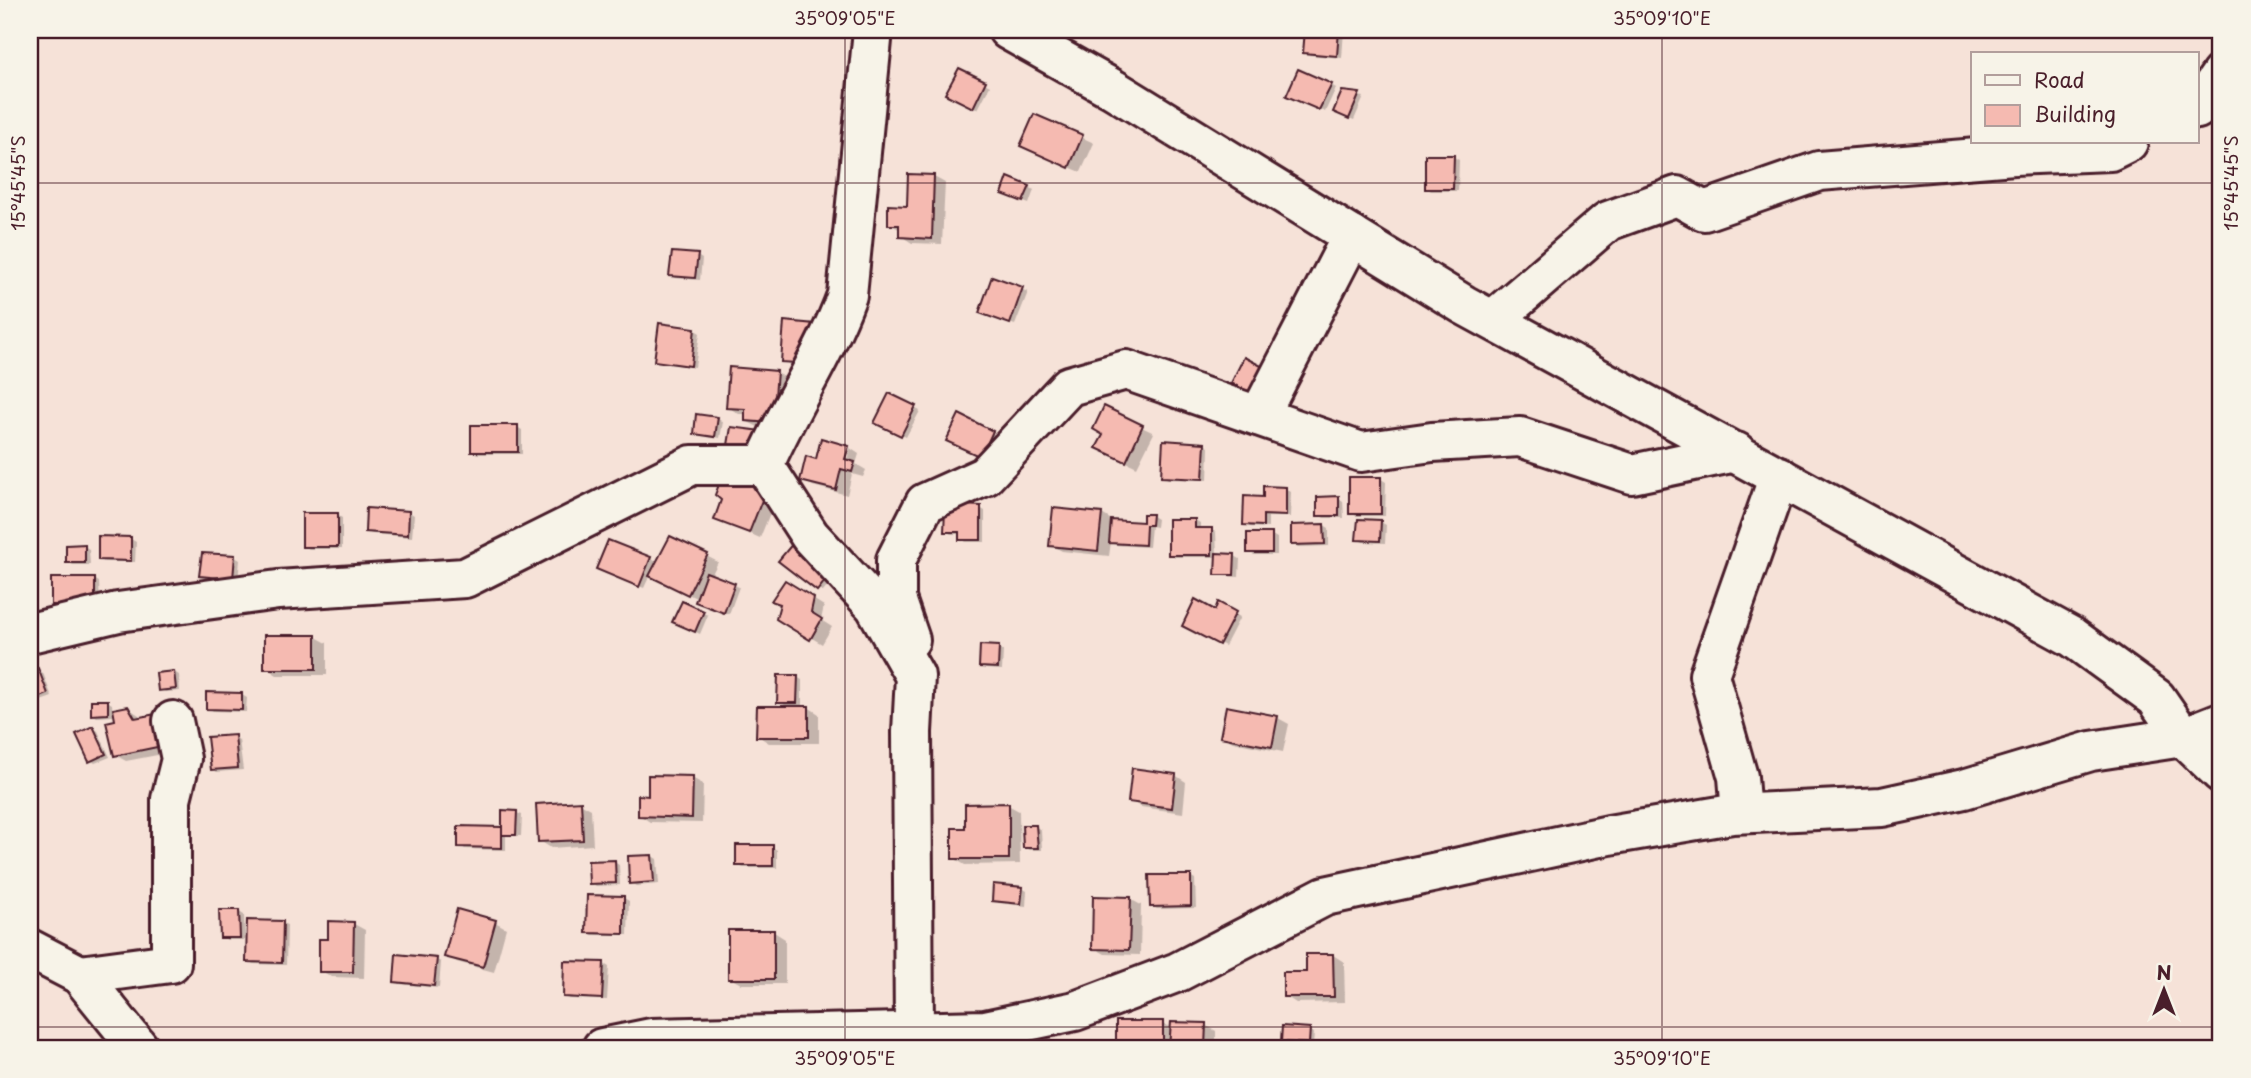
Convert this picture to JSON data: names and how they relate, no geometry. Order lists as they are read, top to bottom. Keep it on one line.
{"legend":["Road","Building"],"north":"top","coordinates":["35°09'05\"E","35°09'10\"E","15°45'45\"S"]}
